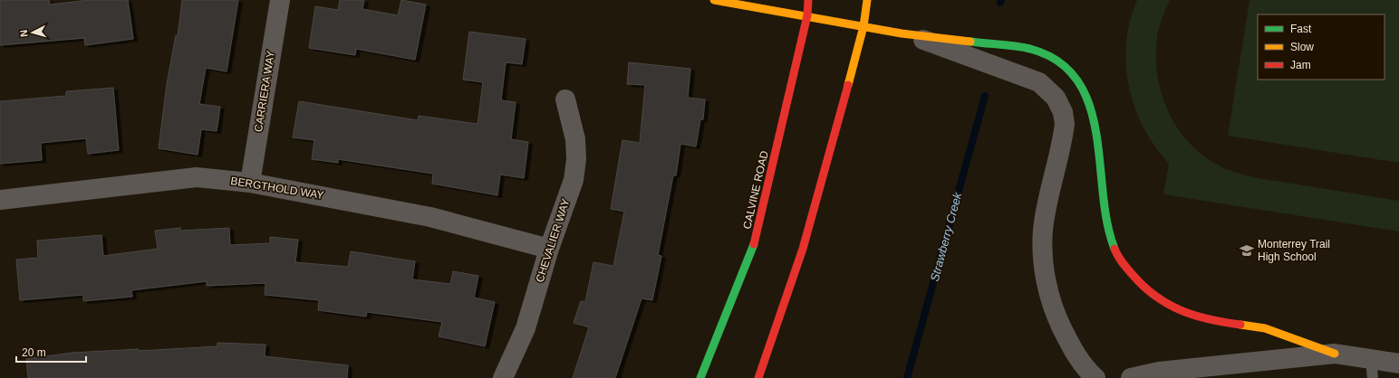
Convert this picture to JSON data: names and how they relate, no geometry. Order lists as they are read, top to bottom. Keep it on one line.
{"streets":{"street":["CARRIERA WAY","BERGTHOLD WAY","CALVINE ROAD","CHEVALIER WAY"]},"crossings":[["CARRIERA WAY","BERGTHOLD WAY"],["BERGTHOLD WAY","CHEVALIER WAY"]],"water":["Strawberry Creek"],"places":{"school or university":["Monterrey Trail High School"]},"legend":["Fast","Slow","Jam"],"scale_bar":"20 m","north":"left"}
